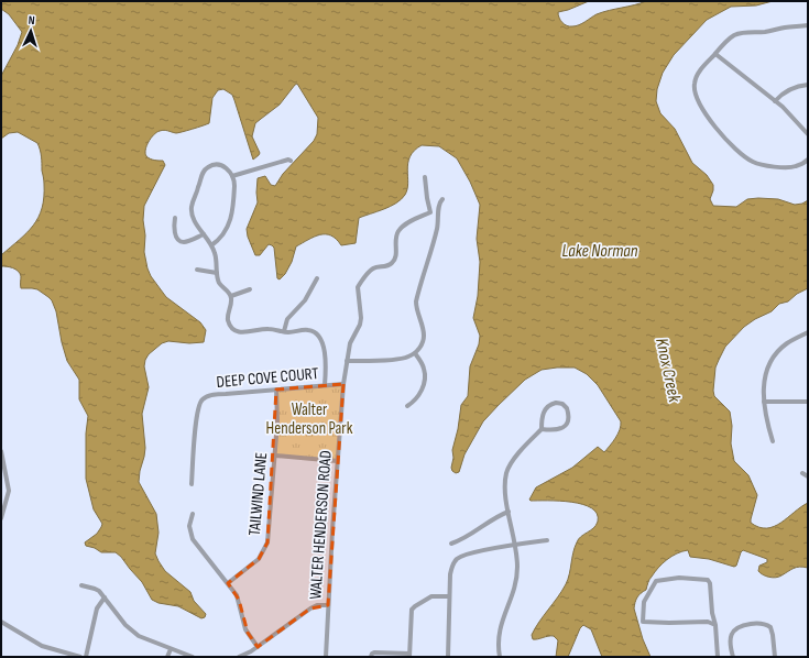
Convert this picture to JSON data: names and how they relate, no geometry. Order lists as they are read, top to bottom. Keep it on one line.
{"streets":{"street":["DEEP COVE COURT","TAILWIND LANE","WALTER HENDERSON ROAD"]},"crossings":[["DEEP COVE COURT","TAILWIND LANE"],["DEEP COVE COURT","WALTER HENDERSON ROAD"]],"water":["Lake Norman","Knox Creek"],"parks":["Walter Henderson Park"],"north":"top"}
